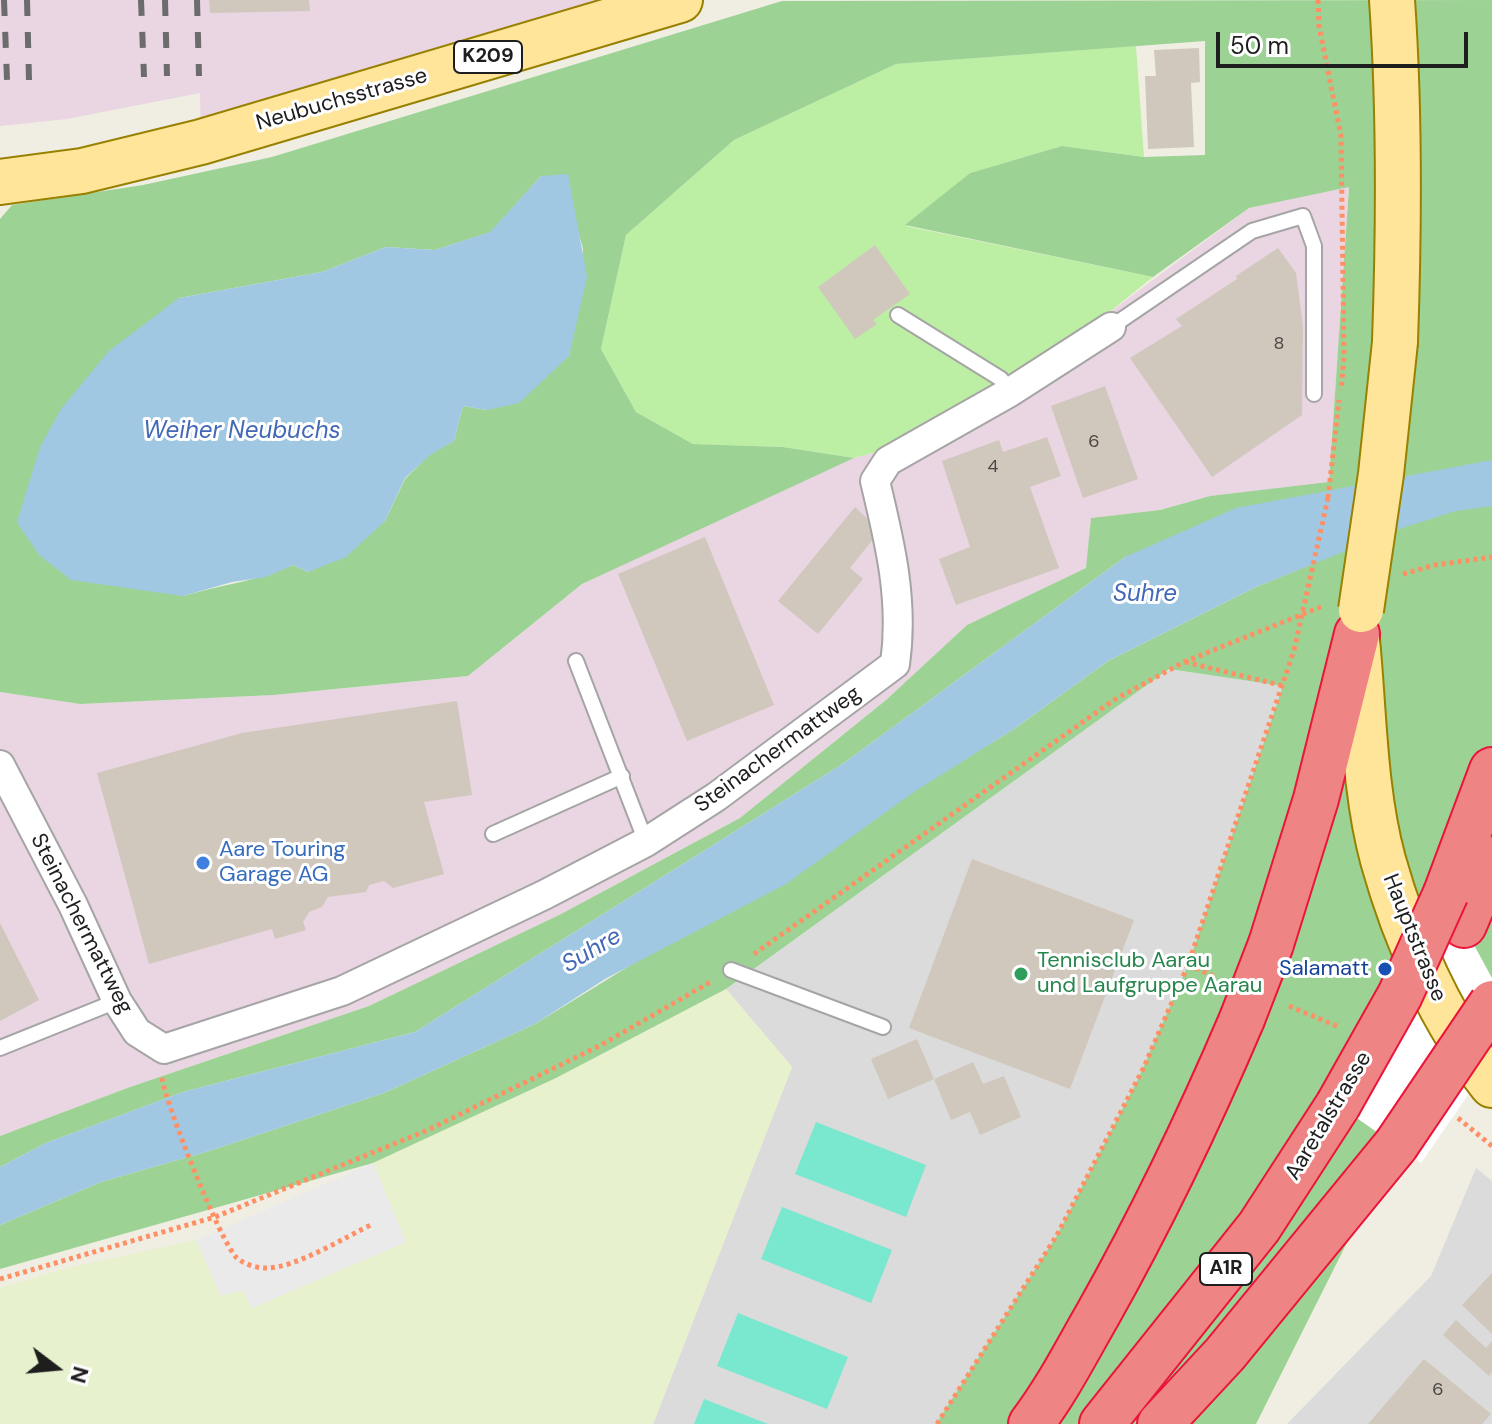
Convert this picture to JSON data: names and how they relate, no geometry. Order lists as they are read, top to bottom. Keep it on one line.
{"streets":{"highway":["Aaretalstrasse","A1R"],"main road":["K209","Neubuchsstrasse","Hauptstrasse"],"street":["Steinachermattweg"]},"water":["Weiher Neubuchs","Suhre"],"places":["Aare Touring Garage AG","Salamatt","Tennisclub Aarau und Laufgruppe Aarau"],"house_numbers":["8","6","4","6"],"scale_bar":"50 m","north":"right"}
